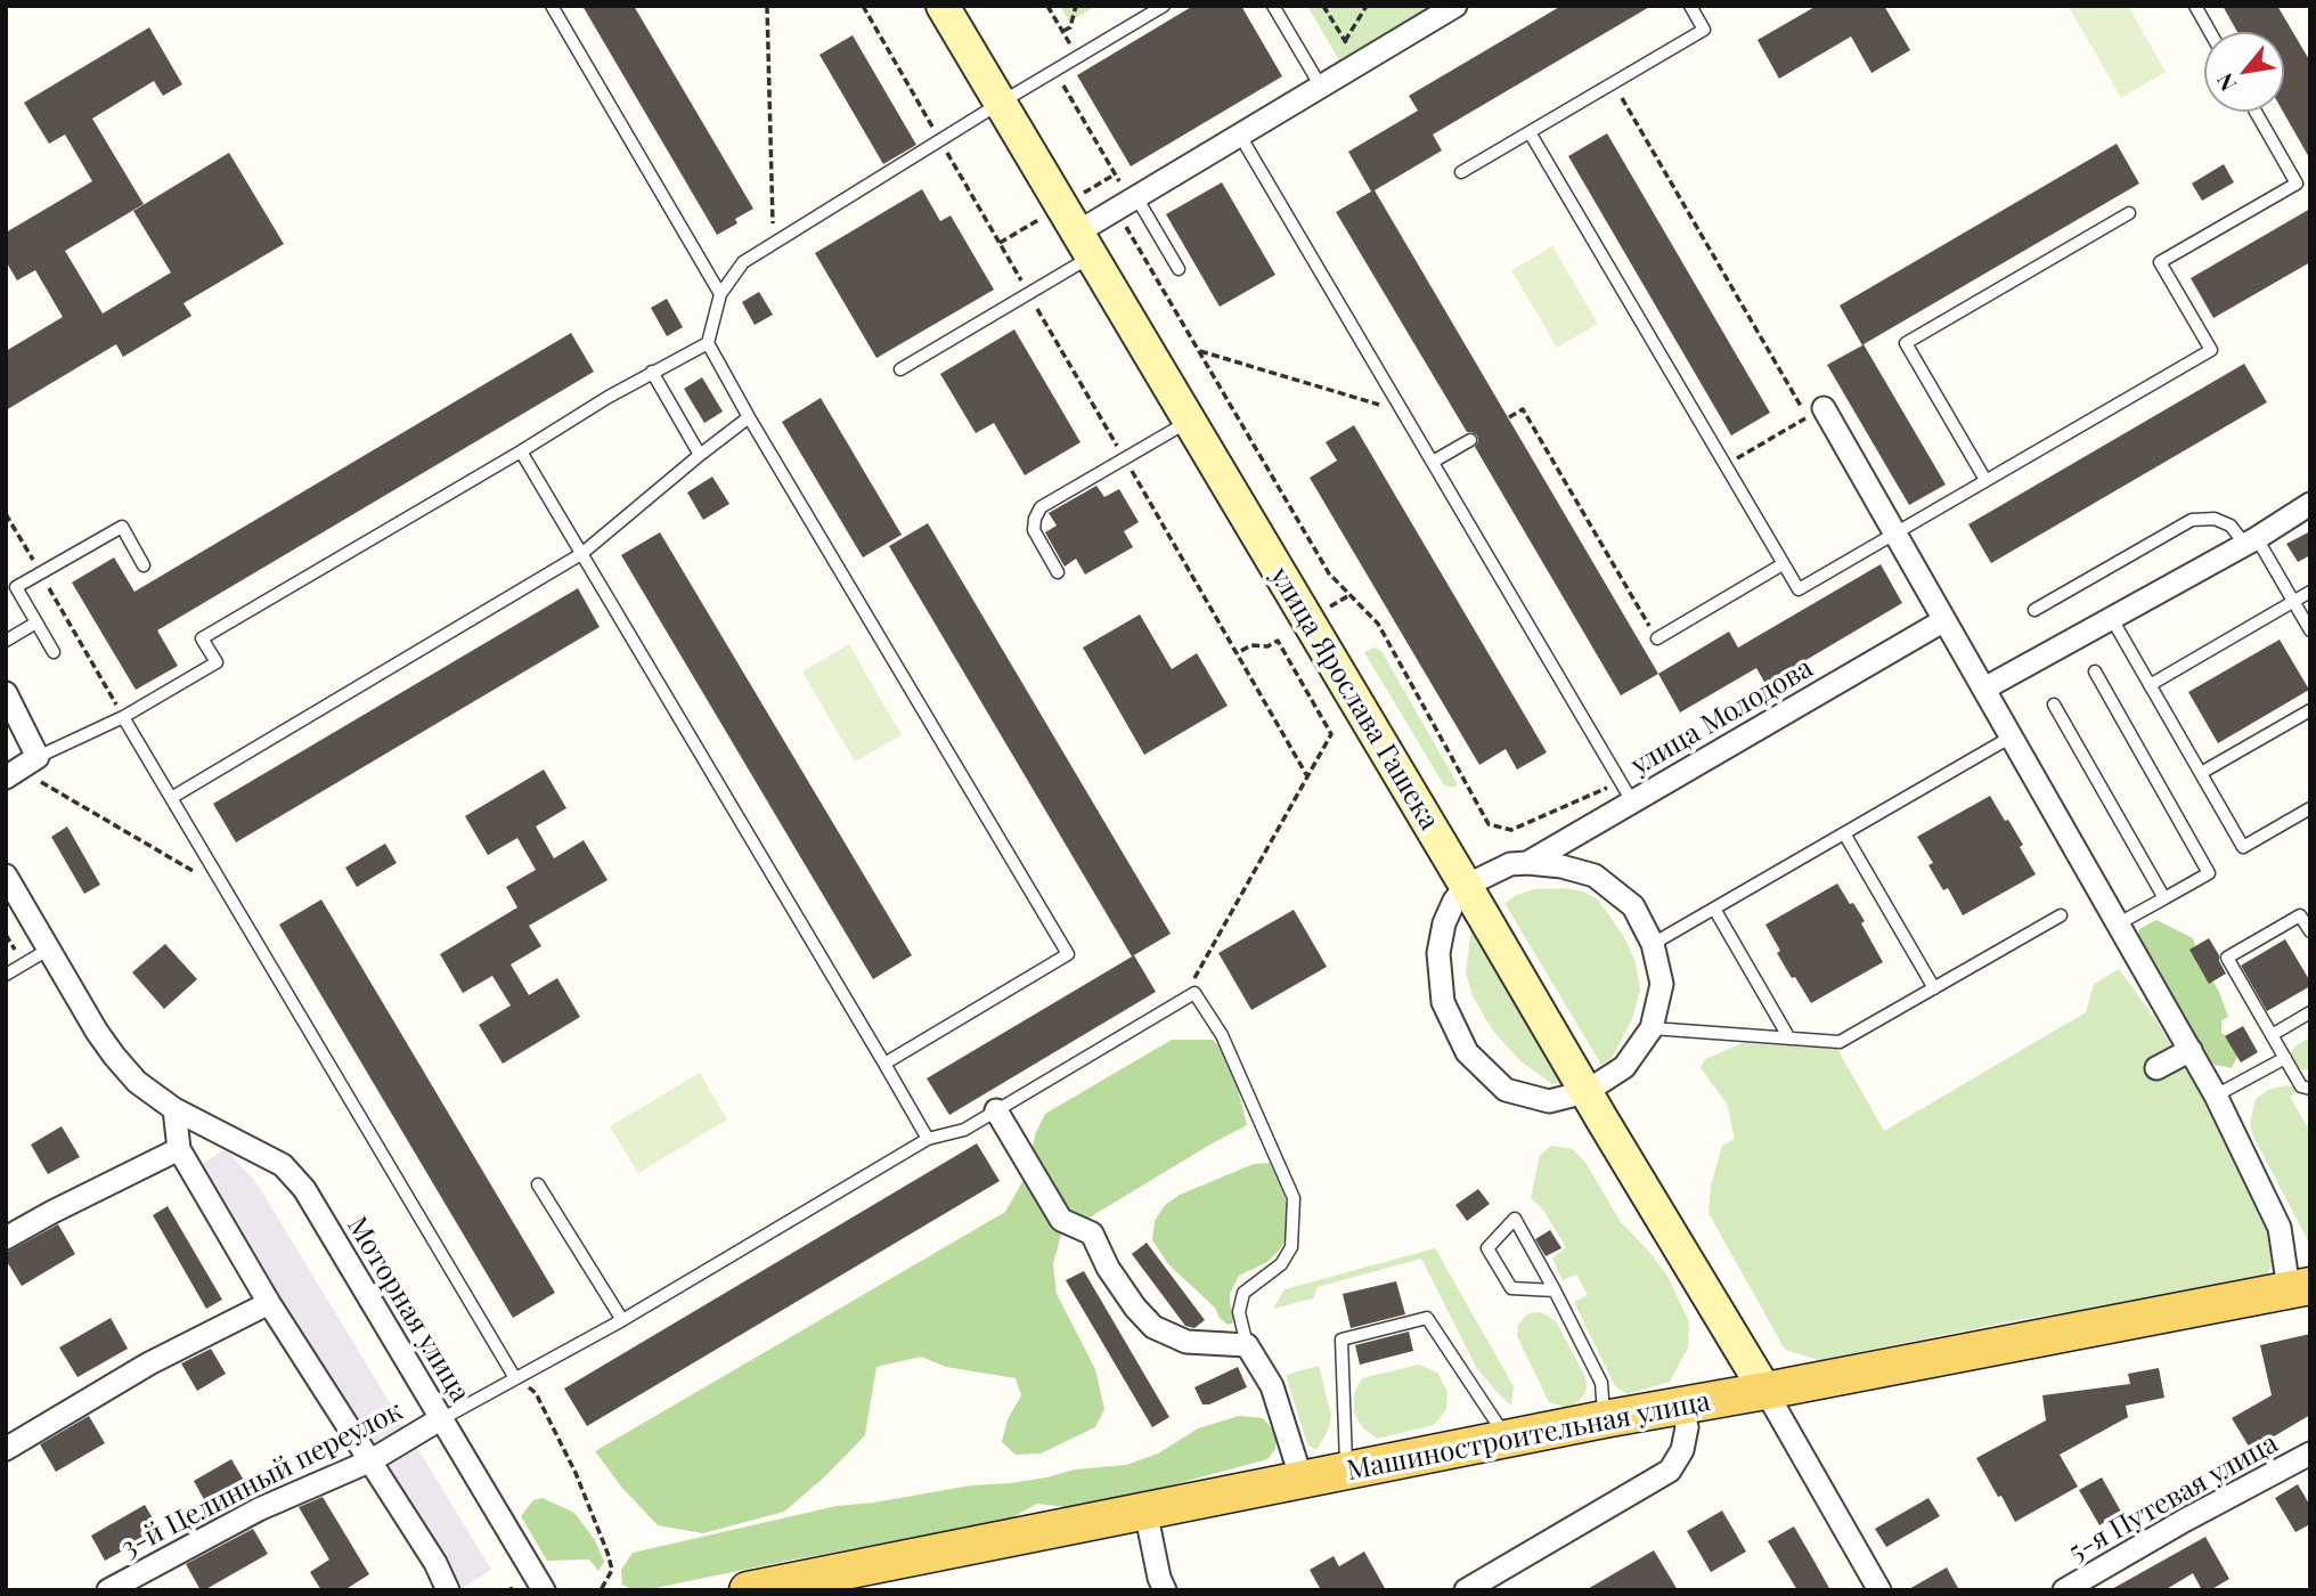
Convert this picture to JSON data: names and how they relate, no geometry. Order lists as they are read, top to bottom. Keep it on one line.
{"streets":{"main road":["улица Ярослава Гашека","Машиностроительная улица"],"street":["улица Молодова","Моторная улица","3-й Целинный переулок","5-я Путевая улица"]},"crossings":[["улица Ярослава Гашека","Машиностроительная улица"],["Моторная улица","3-й Целинный переулок"]],"north":"bottom left"}
